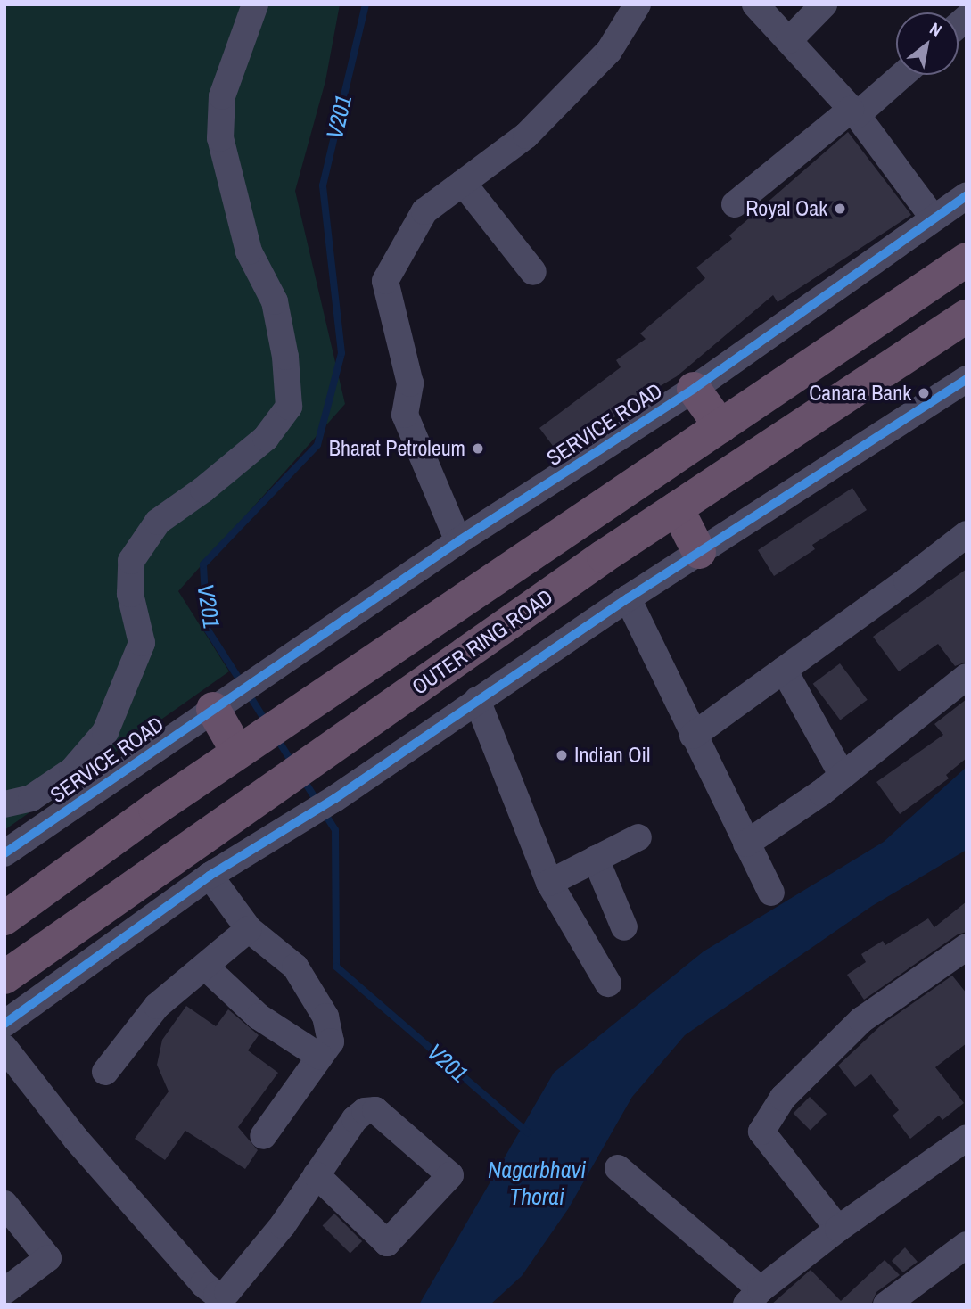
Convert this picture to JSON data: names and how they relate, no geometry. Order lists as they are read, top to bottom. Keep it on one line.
{"streets":{"highway":["OUTER RING ROAD"],"street":["SERVICE ROAD"]},"water":["V201","Nagarbhavi Thorai"],"places":["Royal Oak","Canara Bank","Bharat Petroleum","Indian Oil"],"north":"top right"}
